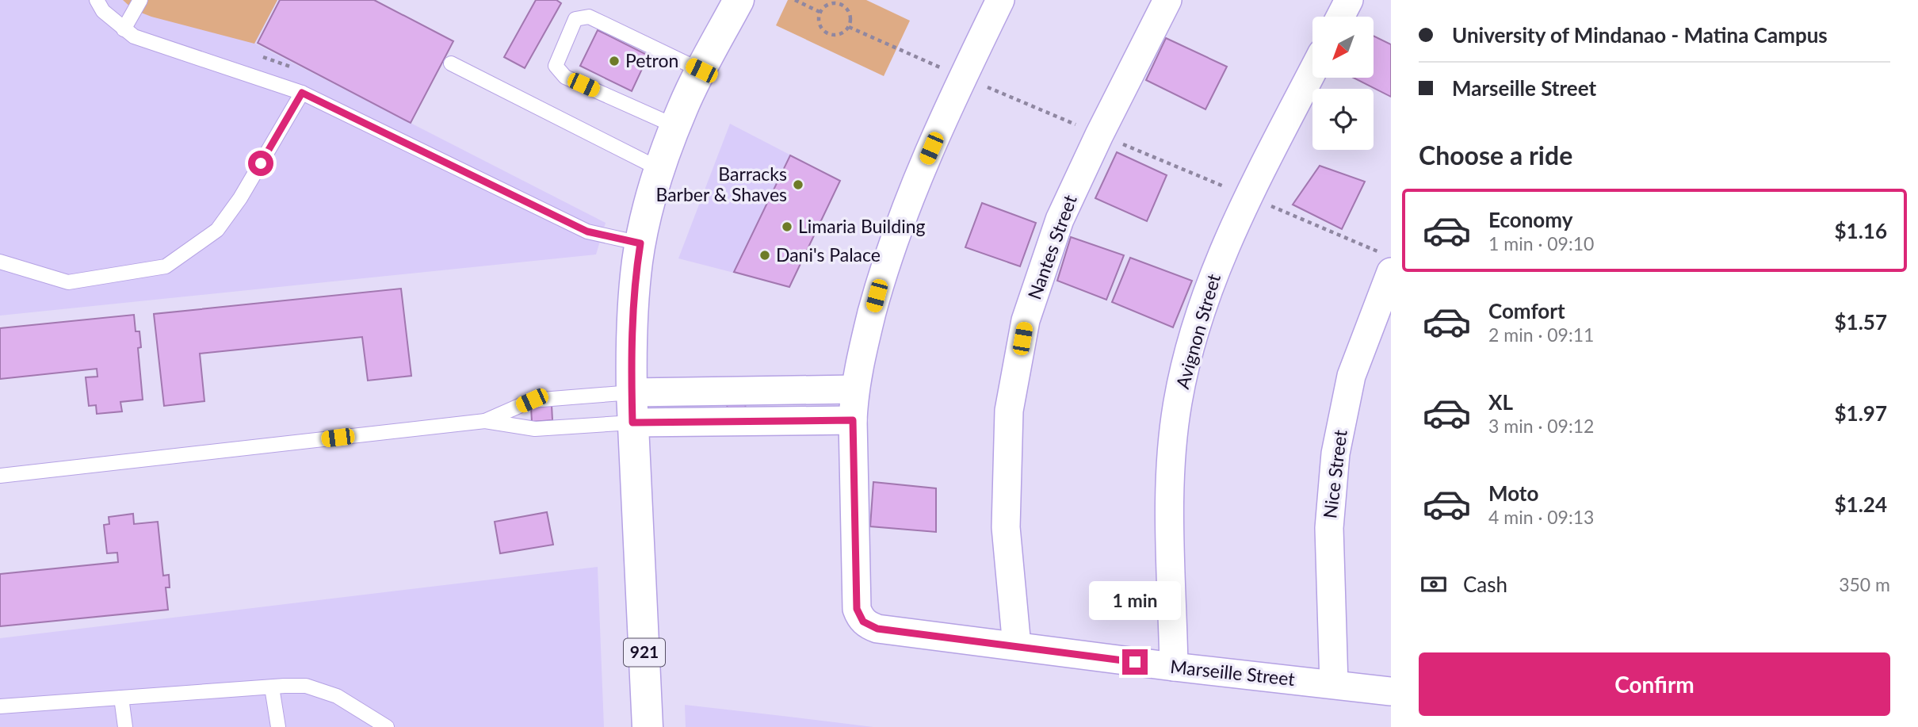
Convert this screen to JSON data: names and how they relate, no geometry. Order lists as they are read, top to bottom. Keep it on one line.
{"streets":{"main road":["921"],"street":["Nantes Street","Avignon Street","Nice Street","Marseille Street"]},"crossings":[["Nantes Street","Marseille Street"],["Avignon Street","Marseille Street"],["Nice Street","Marseille Street"]],"places":["Petron","Barracks Barber & Shaves","Limaria Building","Dani's Palace"],"north":"bottom left","page":{"banner":["University of Mindanao - Matina Campus","Marseille Street"],"heading":"Choose a ride","list":[{"name":"Economy","note":"1 min · 09:10","value":"$1.16"},{"name":"Comfort","note":"2 min · 09:11","value":"$1.57"},{"name":"XL","note":"3 min · 09:12","value":"$1.97"},{"name":"Moto","note":"4 min · 09:13","value":"$1.24"}],"pay":["Cash","350 m"],"bubble":"1 min","buttons":"Confirm"}}
